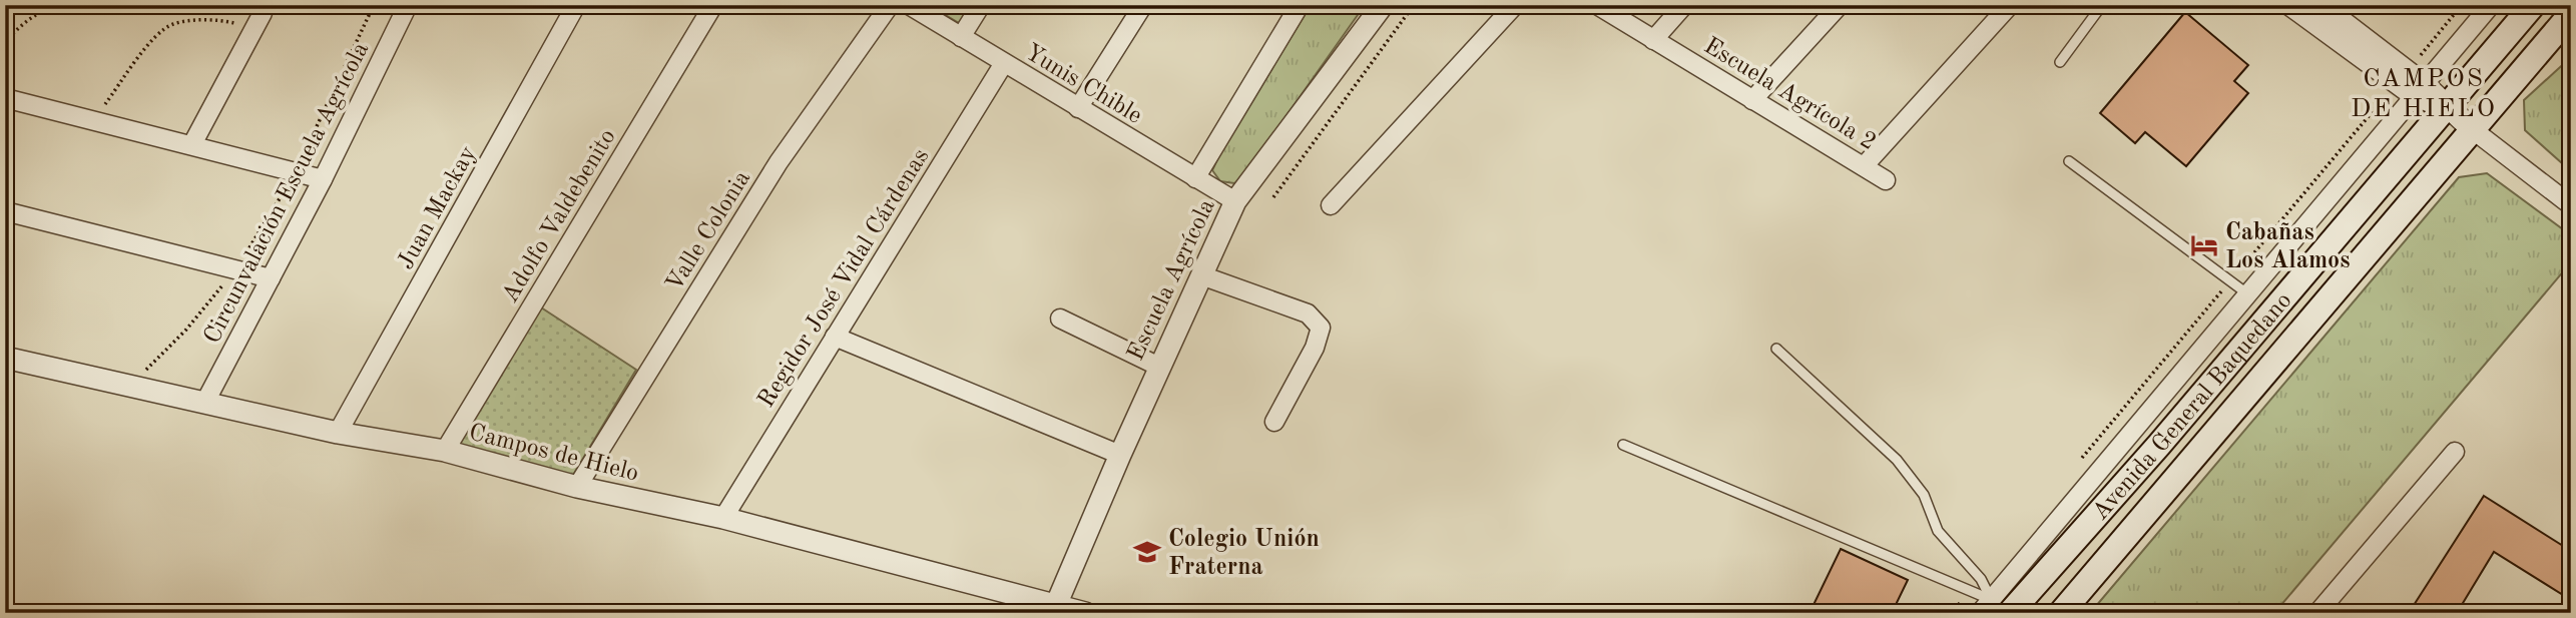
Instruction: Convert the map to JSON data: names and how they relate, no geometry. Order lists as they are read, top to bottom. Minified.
{"streets":{"main road":["Avenida General Baquedano"],"street":["Yunis Chible","Escuela Agrícola 2","Circunvalación Escuela Agrícola","Juan Mackay","Adolfo Valdebenito","Valle Colonia","Regidor José Vidal Cárdenas","Escuela Agrícola","Campos de Hielo"]},"crossings":[["Yunis Chible","Regidor José Vidal Cárdenas"],["Yunis Chible","Escuela Agrícola"],["Circunvalación Escuela Agrícola","Campos de Hielo"],["Juan Mackay","Campos de Hielo"],["Adolfo Valdebenito","Campos de Hielo"],["Valle Colonia","Campos de Hielo"],["Regidor José Vidal Cárdenas","Campos de Hielo"],["Escuela Agrícola","Campos de Hielo"]],"districts":["CAMPOS DE HIELO"],"places":{"hotel":["Cabañas Los Alamos"],"school or university":["Colegio Unión Fraterna"]}}
